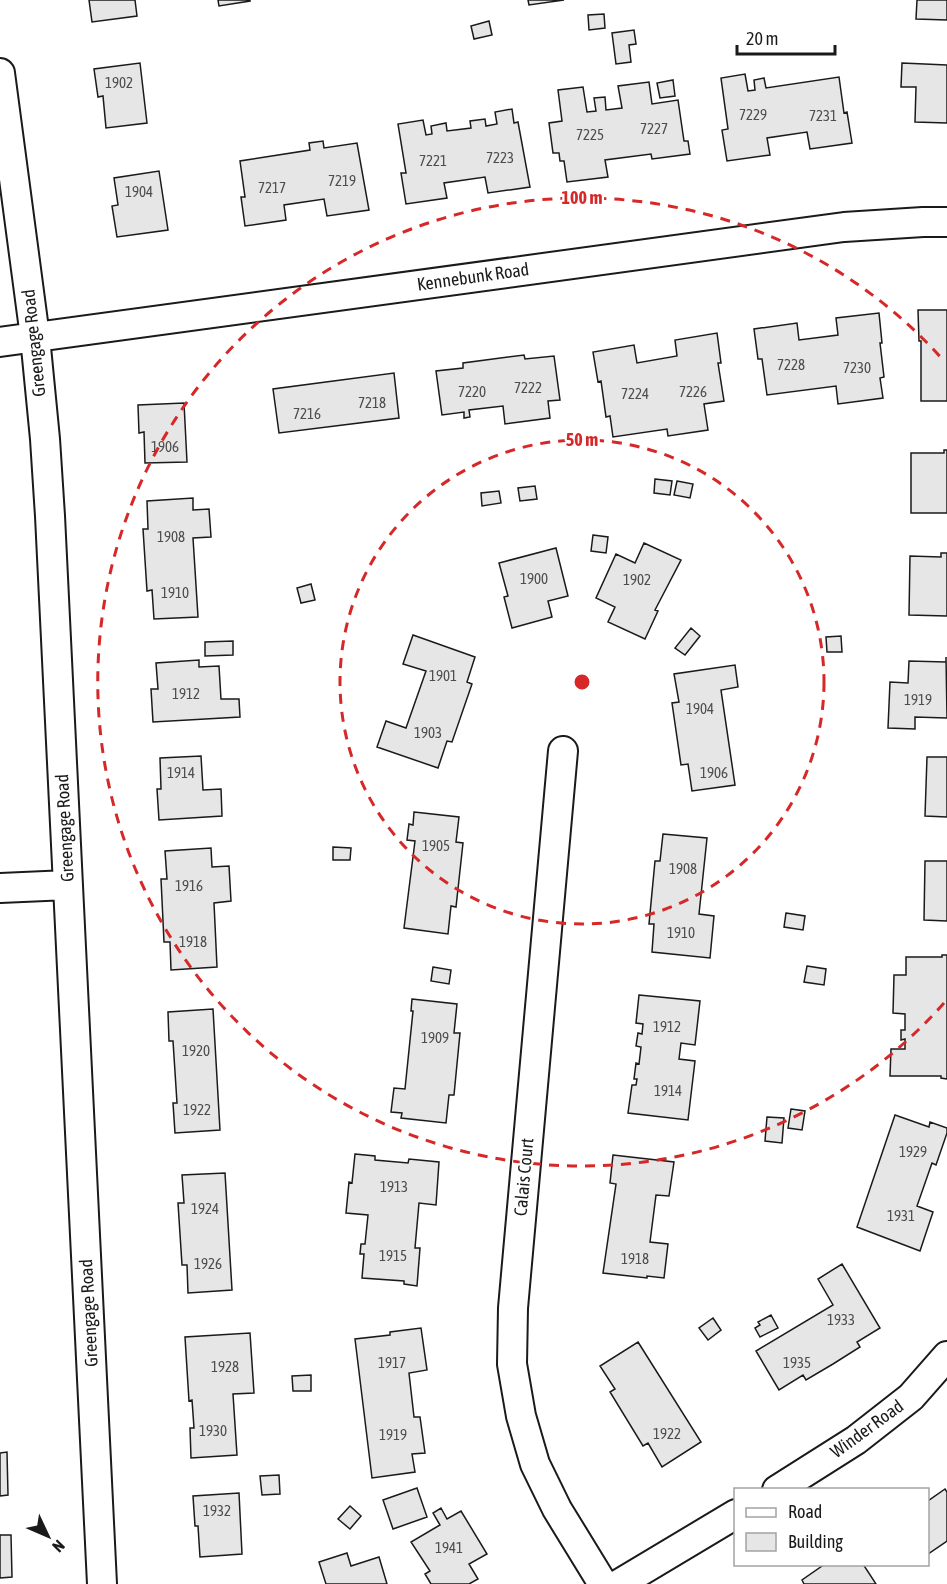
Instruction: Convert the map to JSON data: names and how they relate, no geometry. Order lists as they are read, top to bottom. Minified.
{"streets":{"street":["Kennebunk Road","Greengage Road","Calais Court","Winder Road"]},"crossings":[["Kennebunk Road","Greengage Road"]],"house_numbers":["1902","7229","7231","7227","7225","7223","7221","7219","7217","1904","7228","7230","7222","7220","7226","7224","7218","7216","1906","1908","1900","1902","1910","1901","1912","1919","1904","1903","1914","1906","1905","1908","1916","1910","1918","1912","1909","1920","1914","1922","1929","1913","1924","1931","1915","1918","1926","1933","1917","1935","1928","1930","1922","1919","1932","1941"],"legend":["Road","Building"],"scale_bar":"20 m","north":"bottom right","rings":["100 m","50 m"]}
